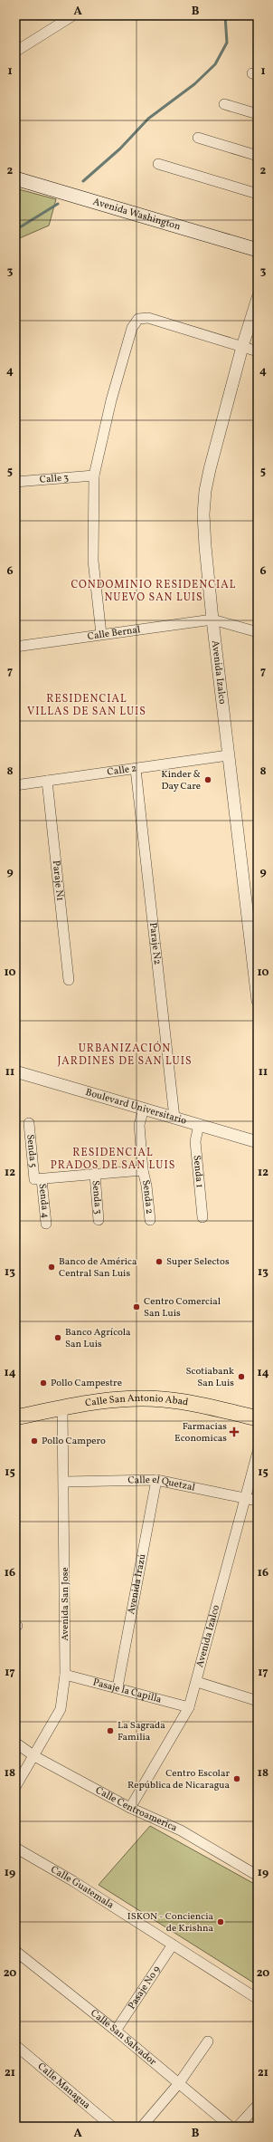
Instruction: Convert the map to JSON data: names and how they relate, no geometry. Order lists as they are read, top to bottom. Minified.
{"streets":{"main road":["Avenida Washington","Calle San Antonio Abad"],"street":["Calle 3","Calle Bernal","Avenida Izalco","Calle 2","Paraje N1","Paraje N2","Boulevard Universitario","Senda 5","Senda 1","Senda 2","Senda 3","Senda 4","Calle el Quetzal","Avenida Irazú","Avenida San Jose","Pasaje la Capilla","Calle Centroamerica","Calle Guatemala","Pasaje No 9","Calle San Salvador","Calle Managua"]},"crossings":[["Calle Bernal","Avenida Izalco"],["Avenida Izalco","Calle 2"],["Avenida Izalco","Calle el Quetzal"],["Avenida Izalco","Pasaje la Capilla"],["Avenida Izalco","Calle Centroamerica"],["Calle 2","Paraje N1"],["Calle 2","Paraje N2"],["Paraje N2","Boulevard Universitario"],["Boulevard Universitario","Senda 1"],["Boulevard Universitario","Senda 2"],["Senda 5","Senda 4"],["Calle San Antonio Abad","Avenida San Jose"],["Calle el Quetzal","Avenida Irazú"],["Calle el Quetzal","Avenida San Jose"],["Avenida Irazú","Pasaje la Capilla"],["Avenida San Jose","Pasaje la Capilla"],["Avenida San Jose","Calle Centroamerica"],["Calle Guatemala","Pasaje No 9"],["Pasaje No 9","Calle San Salvador"]],"districts":["CONDOMINIO RESIDENCIAL NUEVO SAN LUIS","RESIDENCIAL VILLAS DE SAN LUIS","URBANIZACIÓN JARDINES DE SAN LUIS","RESIDENCIAL PRADOS DE SAN LUIS"],"places":{"other":["Kinder & Day Care","Super Selectos","Banco de América Central San Luis","Centro Comercial San Luis","Banco Agrícola San Luis","Scotiabank San Luis","Pollo Campestre","Pollo Campero","La Sagrada Familia","Centro Escolar República de Nicaragua","ISKON - Conciencia de Krishna"],"health":["Farmacias Economicas"]},"grid":{"columns":["A","B"],"rows":["1","2","3","4","5","6","7","8","9","10","11","12","13","14","15","16","17","18","19","20","21"]}}
